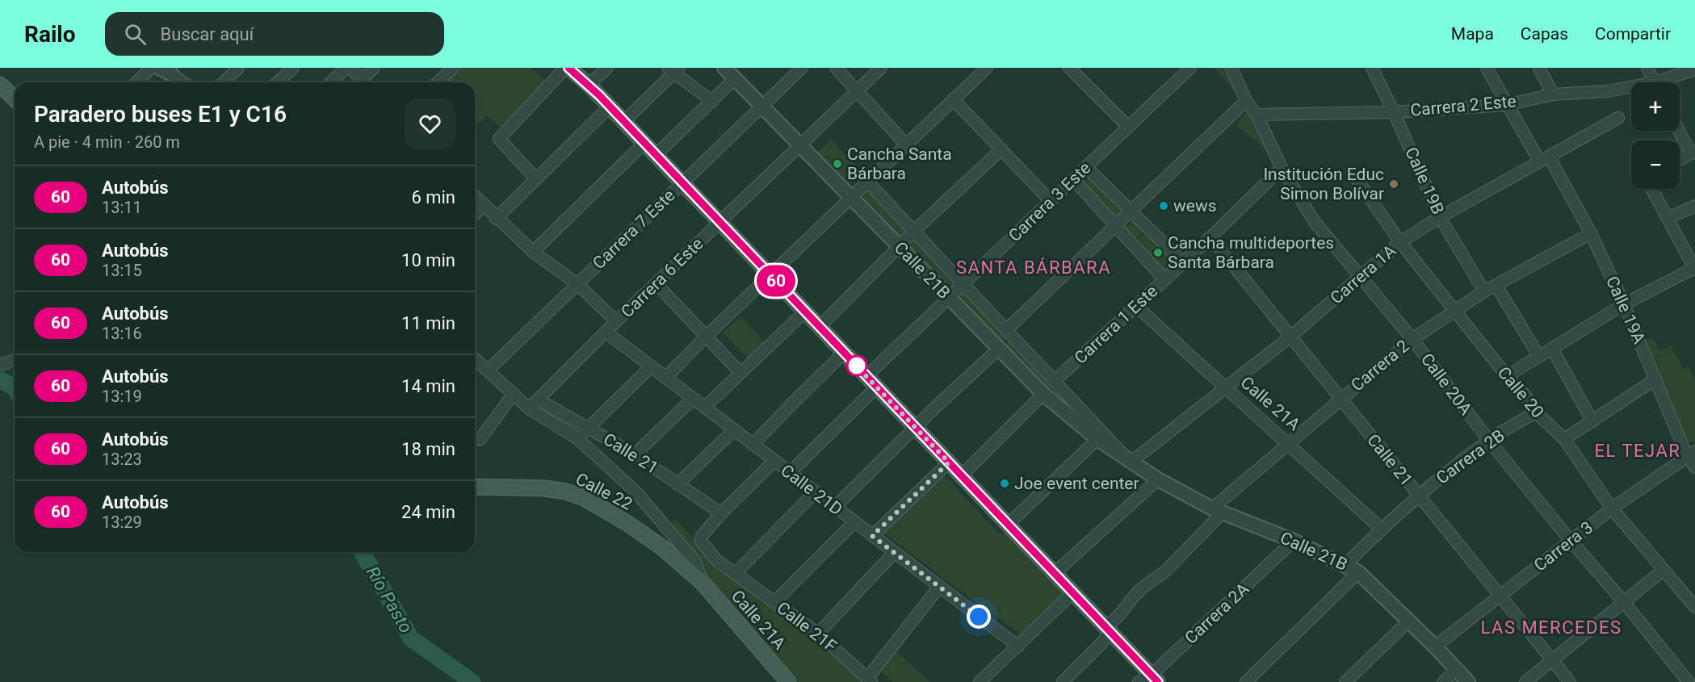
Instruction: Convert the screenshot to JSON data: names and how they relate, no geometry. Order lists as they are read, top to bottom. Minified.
{"streets":{"main road":["Calle 21A","Calle 22"],"street":["Carrera 2 Este","Calle 19B","Carrera 3 Este","Carrera 7 Este","Calle 21B","Carrera 1A","Carrera 6 Este","Calle 19A","Carrera 1 Este","Carrera 2","Calle 20A","Calle 20","Calle 21","Carrera 2B","Calle 21D","Carrera 3","Carrera 2A","Calle 21F"]},"crossings":[["Carrera 2 Este","Calle 19B"],["Carrera 2 Este","Calle 19A"],["Carrera 2 Este","Calle 20A"],["Calle 19B","Carrera 1A"],["Calle 19B","Carrera 2"],["Carrera 3 Este","Calle 21B"],["Carrera 7 Este","Calle 21B"],["Calle 21B","Carrera 1A"],["Calle 21B","Carrera 6 Este"],["Calle 21B","Carrera 1 Este"],["Calle 21B","Carrera 2"],["Calle 21B","Carrera 2B"],["Calle 21B","Carrera 3"],["Calle 21B","Carrera 2A"],["Carrera 1A","Calle 19A"],["Carrera 1A","Calle 20A"],["Carrera 1A","Calle 20"],["Carrera 1A","Calle 21A"],["Carrera 1A","Calle 21"],["Carrera 6 Este","Calle 21"],["Carrera 6 Este","Calle 21D"],["Calle 19A","Carrera 2"],["Calle 19A","Carrera 3"],["Carrera 1 Este","Calle 20A"],["Carrera 1 Este","Calle 21A"],["Carrera 1 Este","Calle 21"],["Carrera 2","Calle 20A"],["Carrera 2","Calle 20"],["Carrera 2","Calle 21A"],["Carrera 2","Calle 21"],["Calle 20A","Carrera 2B"],["Calle 20A","Carrera 3"],["Calle 20","Carrera 2B"],["Calle 20","Carrera 3"],["Calle 21A","Carrera 2B"],["Calle 21A","Calle 22"],["Calle 21","Carrera 2B"],["Calle 21","Carrera 3"],["Calle 21","Calle 21F"]],"districts":["SANTA BÁRBARA","EL TEJAR","LAS MERCEDES"],"water":["Río Pasto"],"places":["Cancha Santa Bárbara","Institución Educ Simon Bolívar","wews","Cancha multideportes Santa Bárbara","Joe event center"],"lines":["bus line 60"],"page":{"header":"Railo","search":"Buscar aquí","nav":["Mapa","Capas","Compartir"],"on_map":"60","map_buttons":["+","−"],"heading":["Paradero buses E1 y C16","A pie · 4 min · 260 m"],"list":[{"mark":"60","name":"Autobús","note":"13:11","value":"6 min"},{"mark":"60","name":"Autobús","note":"13:15","value":"10 min"},{"mark":"60","name":"Autobús","note":"13:16","value":"11 min"},{"mark":"60","name":"Autobús","note":"13:19","value":"14 min"},{"mark":"60","name":"Autobús","note":"13:23","value":"18 min"},{"mark":"60","name":"Autobús","note":"13:29","value":"24 min"}]}}
